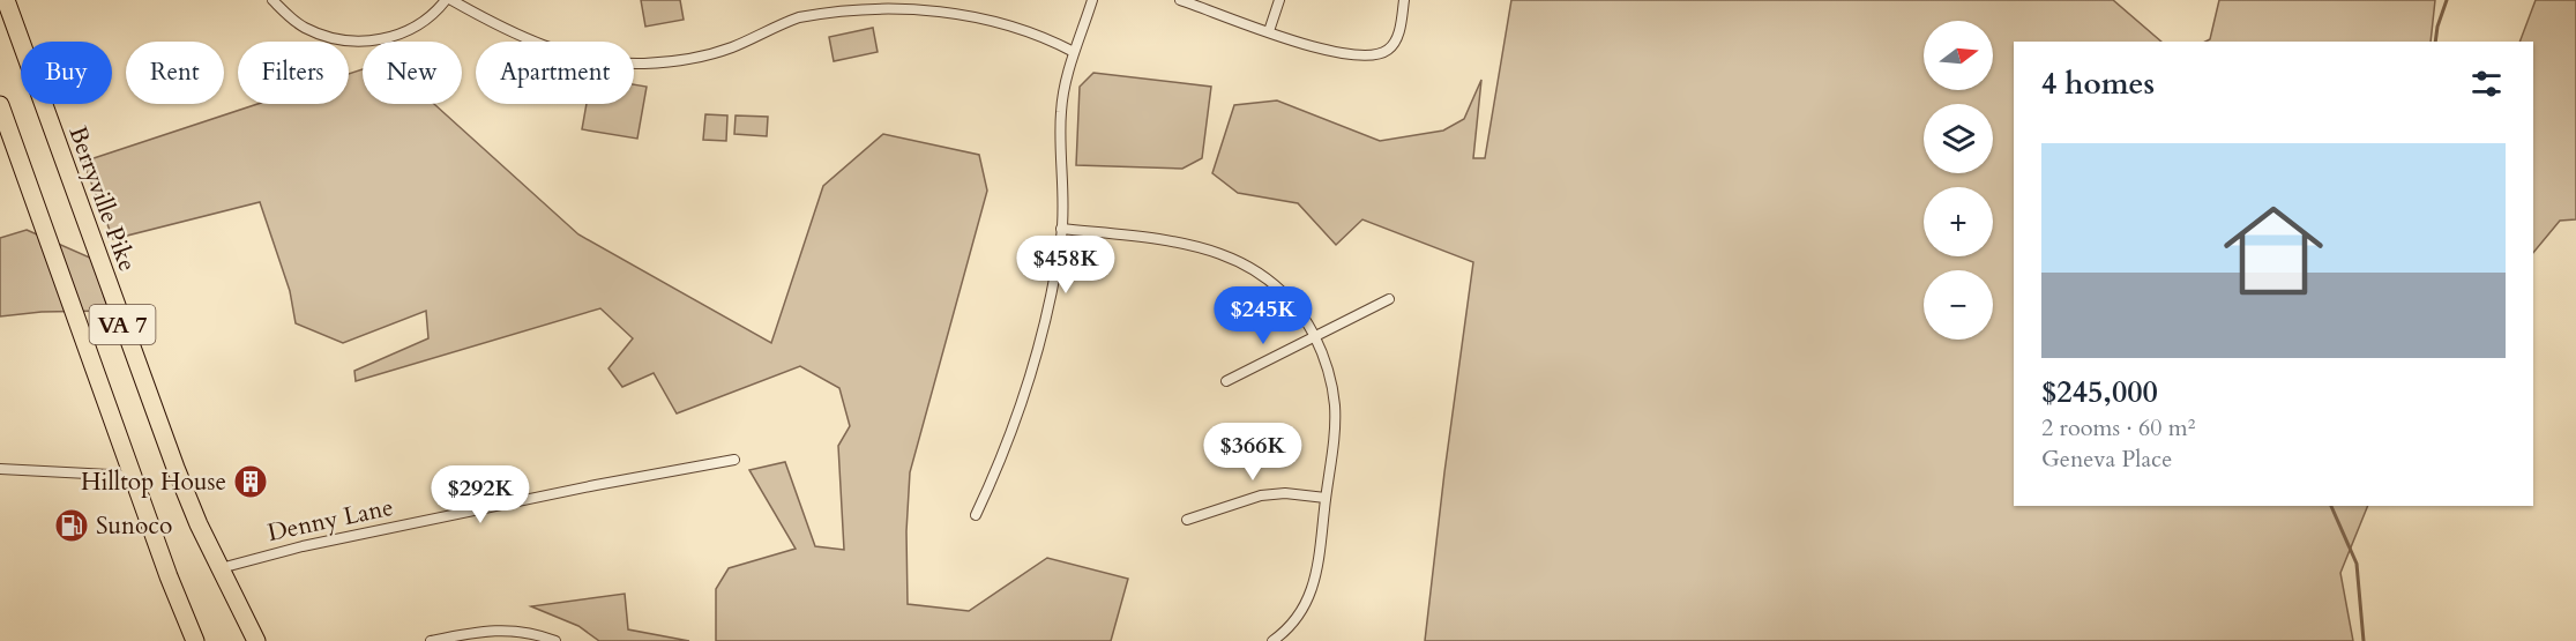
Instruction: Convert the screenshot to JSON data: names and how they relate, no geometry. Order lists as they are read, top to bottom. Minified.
{"streets":{"highway":["Berryville Pike","VA 7"],"street":["Denny Lane"]},"crossings":[["Berryville Pike","Denny Lane"]],"places":{"building":["Hilltop House"],"fuel station":["Sunoco"]},"north":"right","page":{"map_buttons":["+","−"],"chip":["Buy","Rent","Filters","New","Apartment"],"heading":"4 homes","list":[{"name":"$245,000","note":"2 rooms · 60 m² · Geneva Place"}],"price":["$458K","$245K","$366K","$292K"]}}
